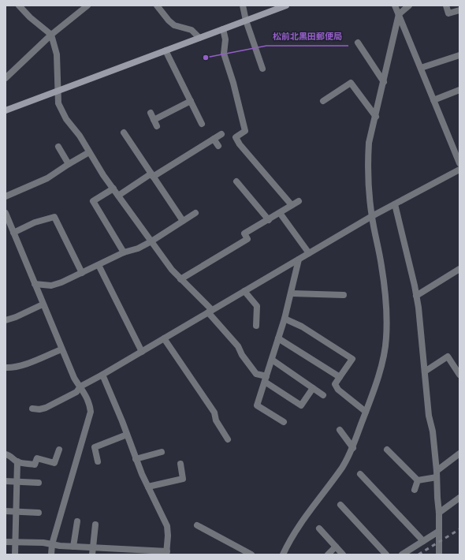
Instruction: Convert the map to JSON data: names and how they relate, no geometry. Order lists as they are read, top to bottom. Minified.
{"places":["松前北黒田郵便局"]}
